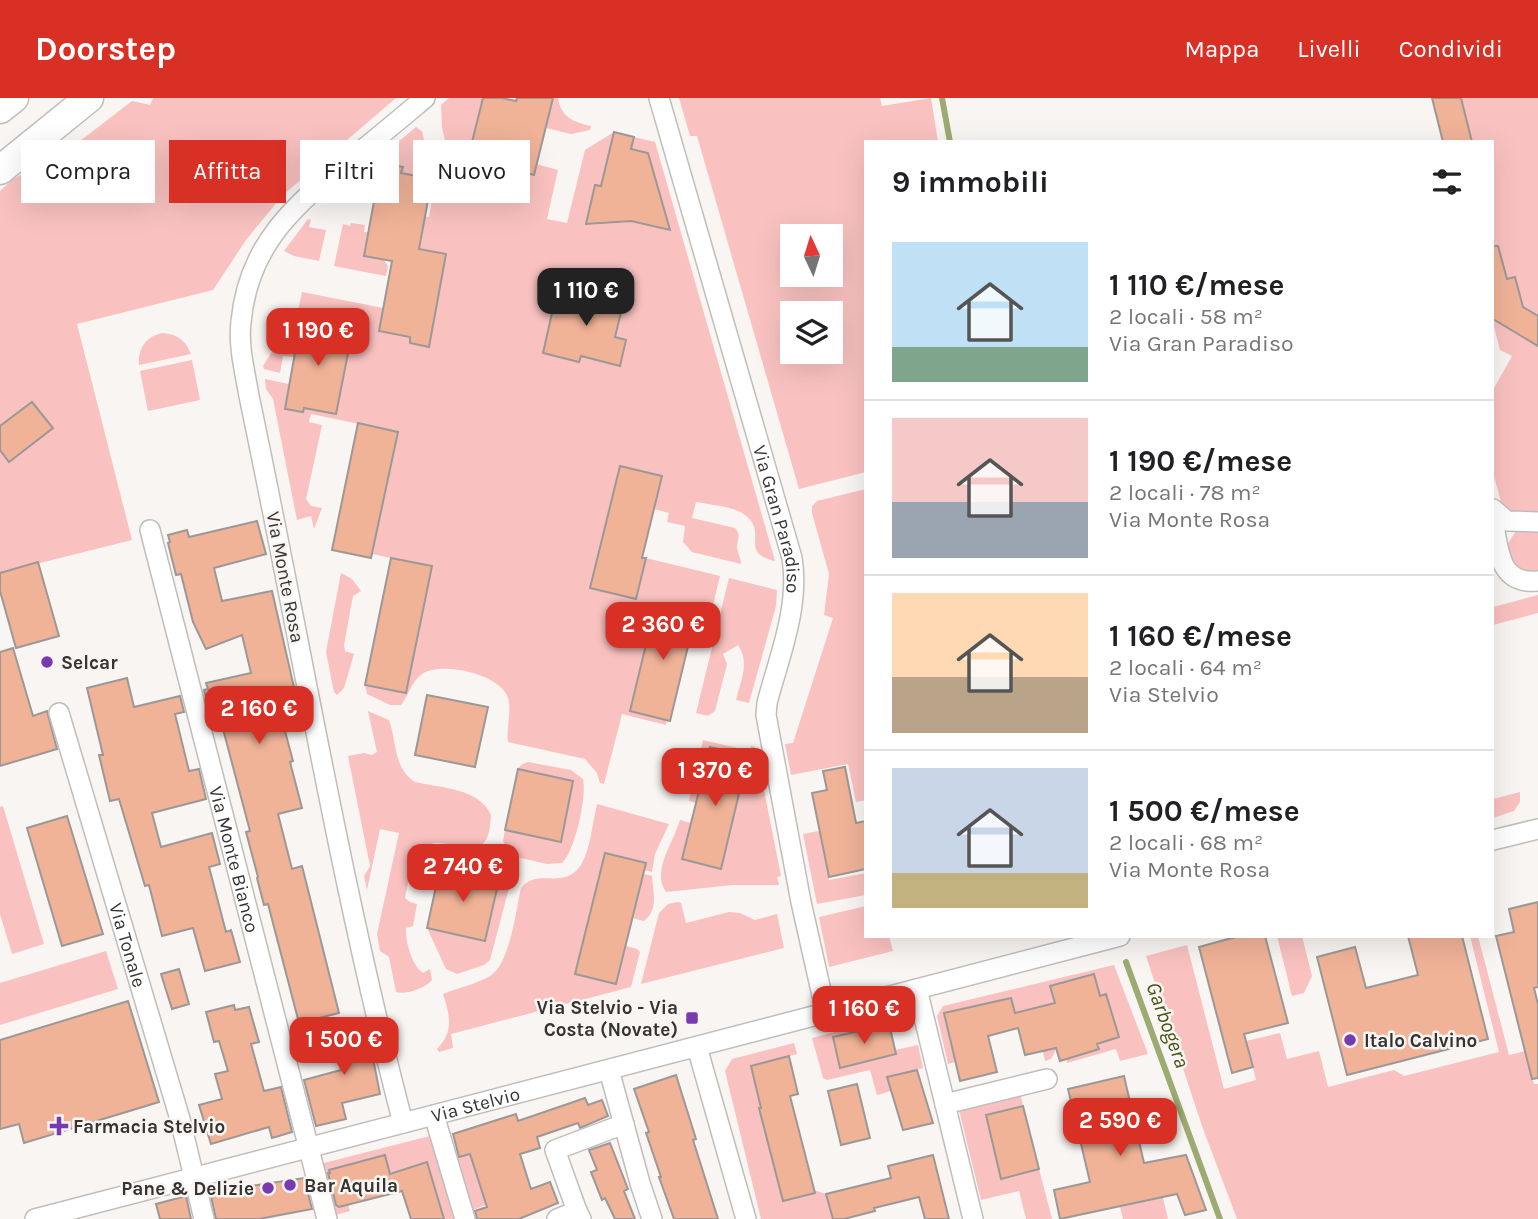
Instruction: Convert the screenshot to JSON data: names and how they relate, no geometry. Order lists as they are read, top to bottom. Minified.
{"streets":{"street":["Via Gran Paradiso","Via Monte Rosa","Via Monte Bianco","Via Tonale","Via Stelvio"]},"crossings":[["Via Gran Paradiso","Via Stelvio"],["Via Monte Rosa","Via Stelvio"],["Via Monte Bianco","Via Stelvio"],["Via Tonale","Via Stelvio"]],"water":["Garbogera"],"places":{"other":["Selcar","Italo Calvino","Bar Aquila","Pane & Delizie"],"transit":["Via Stelvio - Via Costa (Novate)"],"health":["Farmacia Stelvio"]},"north":"top","page":{"header":"Doorstep","nav":["Mappa","Livelli","Condividi"],"chip":["Compra","Affitta","Filtri","Nuovo"],"heading":"9 immobili","list":[{"name":"1 110 €/mese","note":"2 locali · 58 m² · Via Gran Paradiso"},{"name":"1 190 €/mese","note":"2 locali · 78 m² · Via Monte Rosa"},{"name":"1 160 €/mese","note":"2 locali · 64 m² · Via Stelvio"},{"name":"1 500 €/mese","note":"2 locali · 68 m² · Via Monte Rosa"}],"price":["1 110 €","1 190 €","2 360 €","2 160 €","1 370 €","2 740 €","1 160 €","1 500 €","2 590 €"]}}
